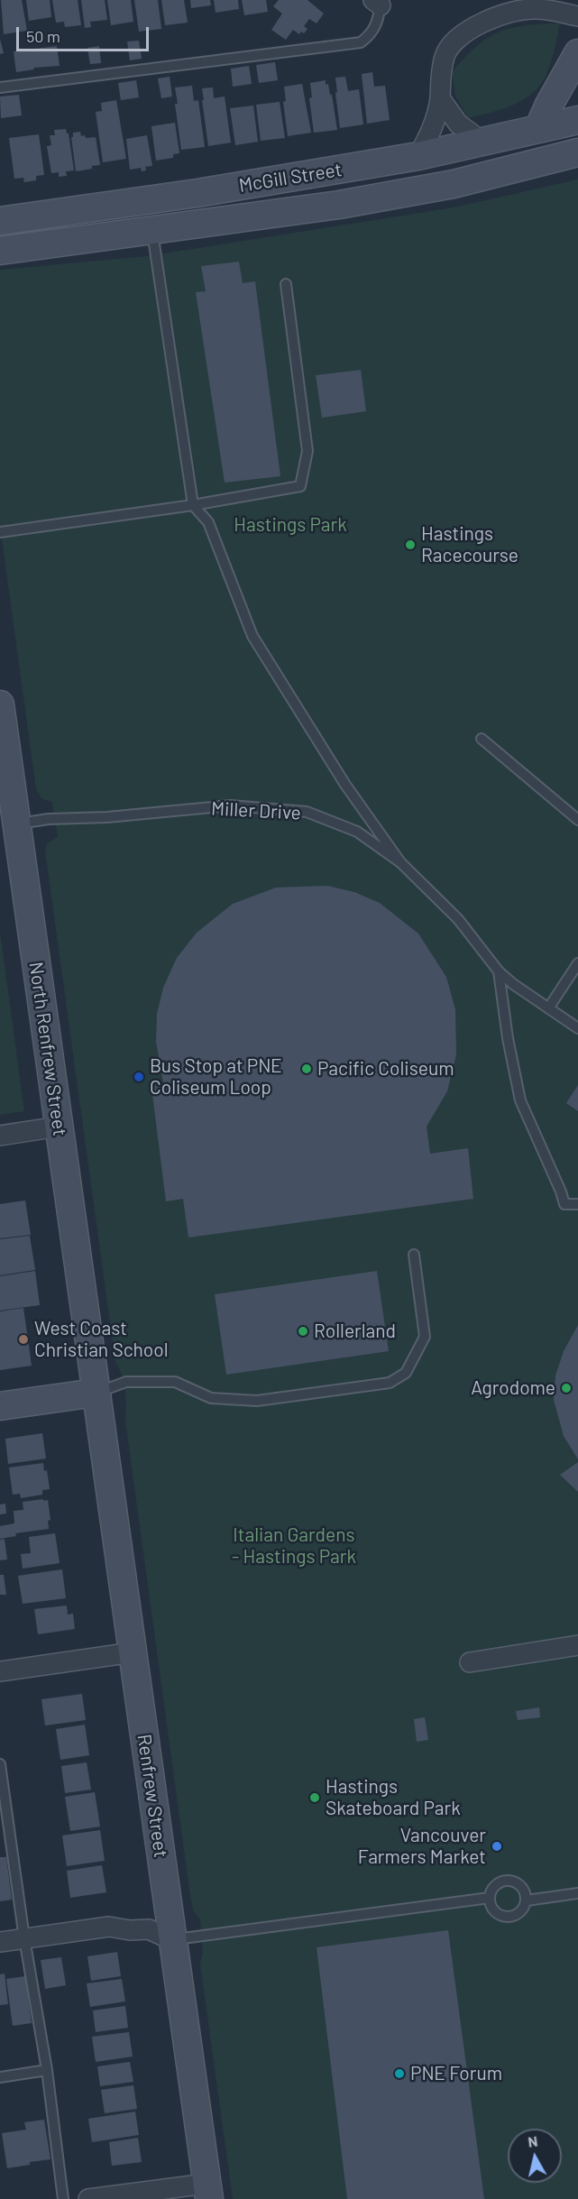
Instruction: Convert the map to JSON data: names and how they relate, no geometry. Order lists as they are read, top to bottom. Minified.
{"streets":{"street":["McGill Street","North Renfrew Street","Renfrew Street"],"lane":["Miller Drive"]},"crossings":[["Miller Drive","North Renfrew Street"],["North Renfrew Street","Renfrew Street"]],"parks":["Hastings Park","Italian Gardens - Hastings Park"],"places":["Hastings Racecourse","Pacific Coliseum","Bus Stop at PNE Coliseum Loop","Rollerland","West Coast Christian School","Agrodome","Hastings Skateboard Park","Vancouver Farmers Market","PNE Forum"],"scale_bar":"50 m","north":"top"}
